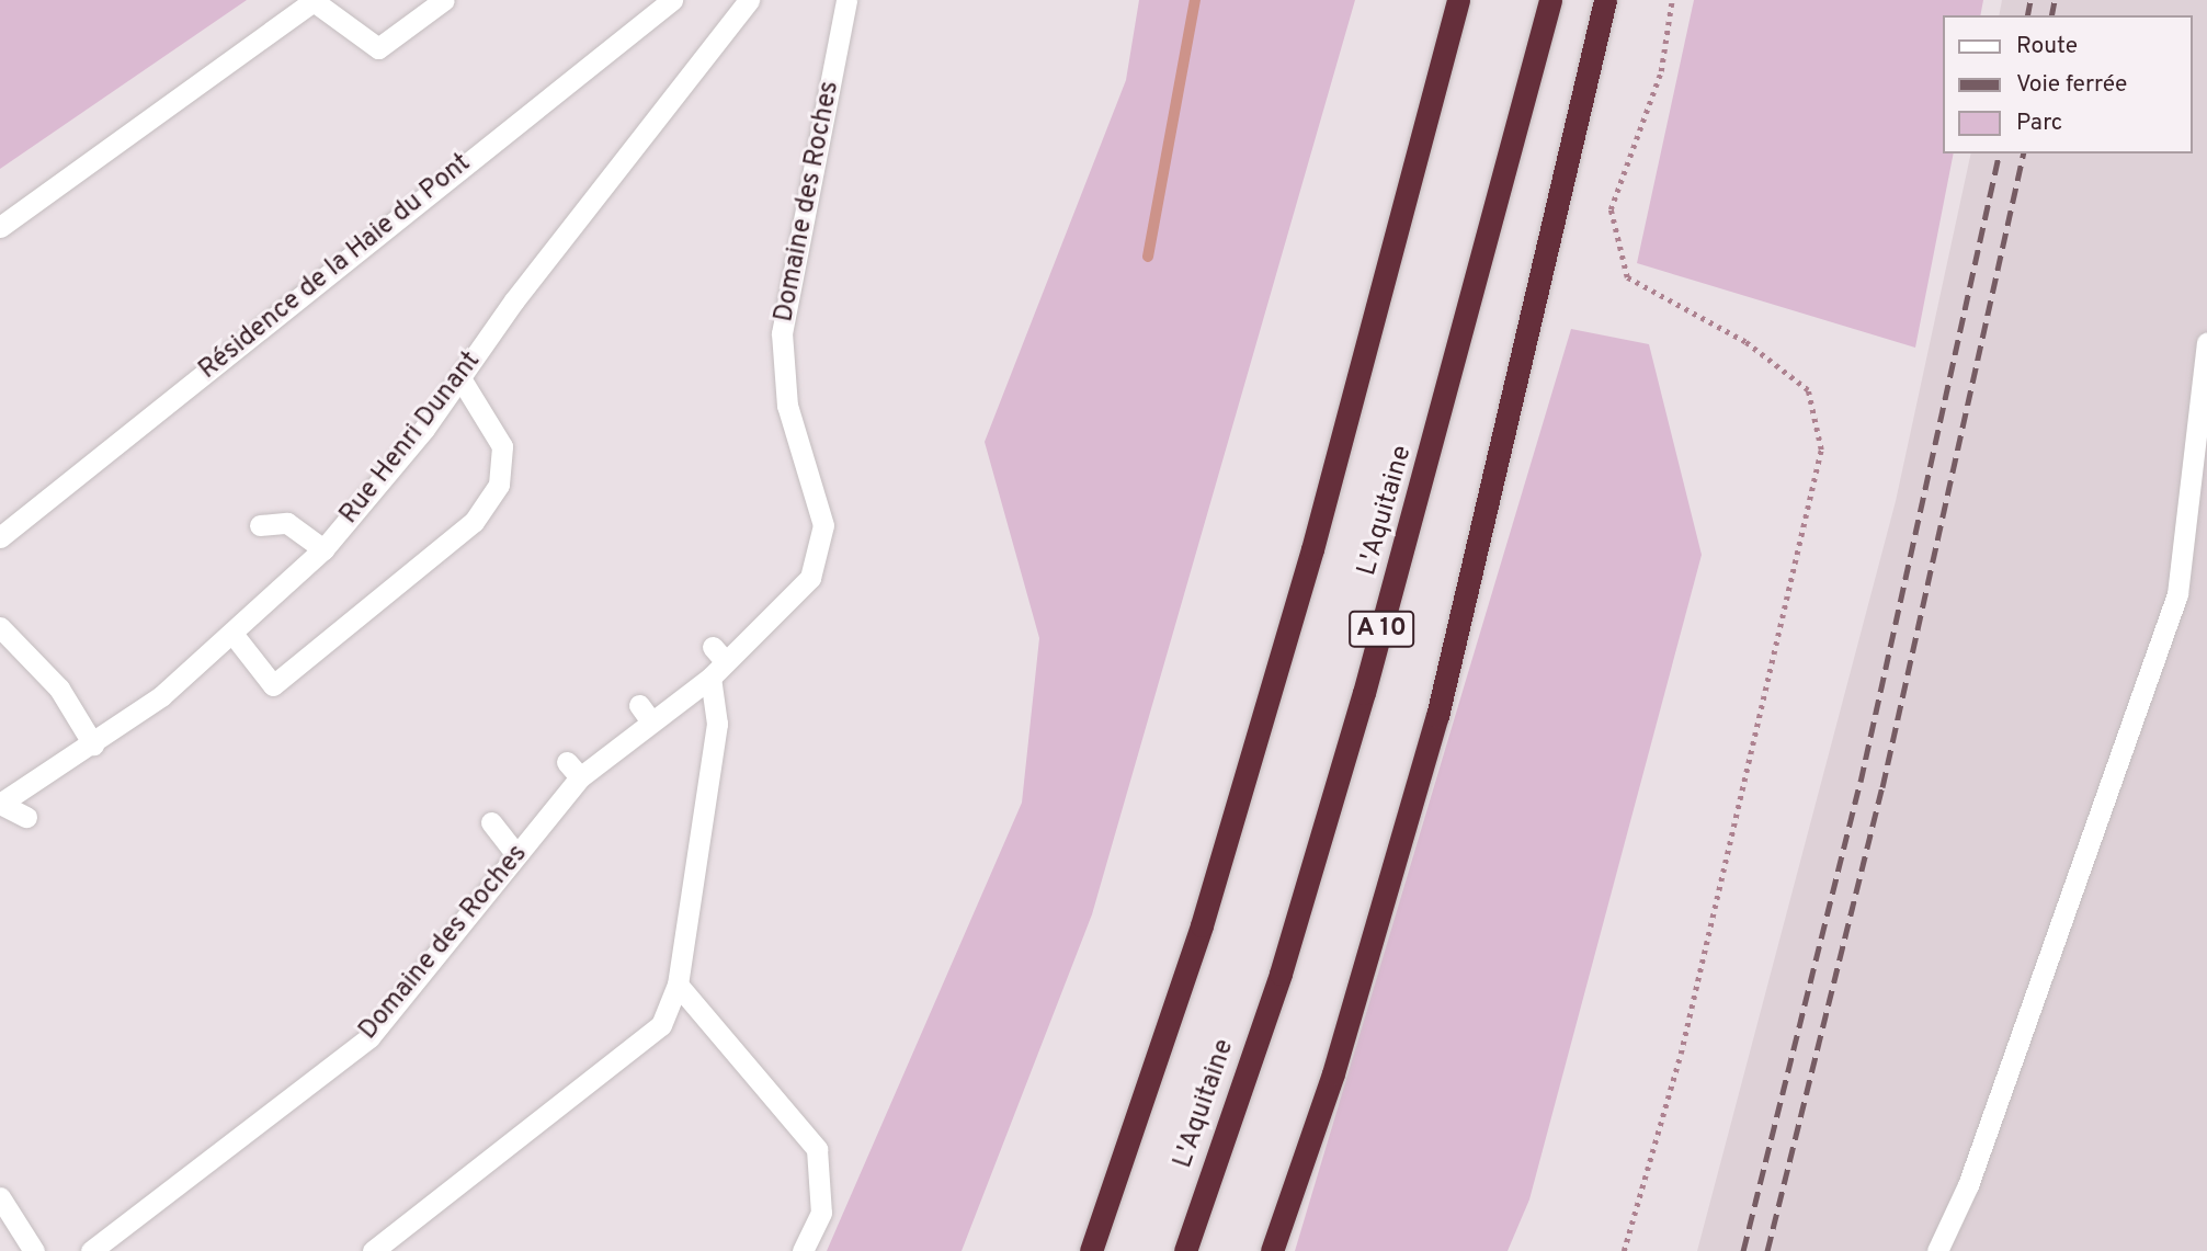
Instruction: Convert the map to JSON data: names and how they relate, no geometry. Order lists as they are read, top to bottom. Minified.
{"streets":{"highway":["L'Aquitaine","A 10"],"street":["Domaine des Roches","Résidence de la Haie du Pont","Rue Henri Dunant"]},"legend":["Route","Voie ferrée","Parc"]}
